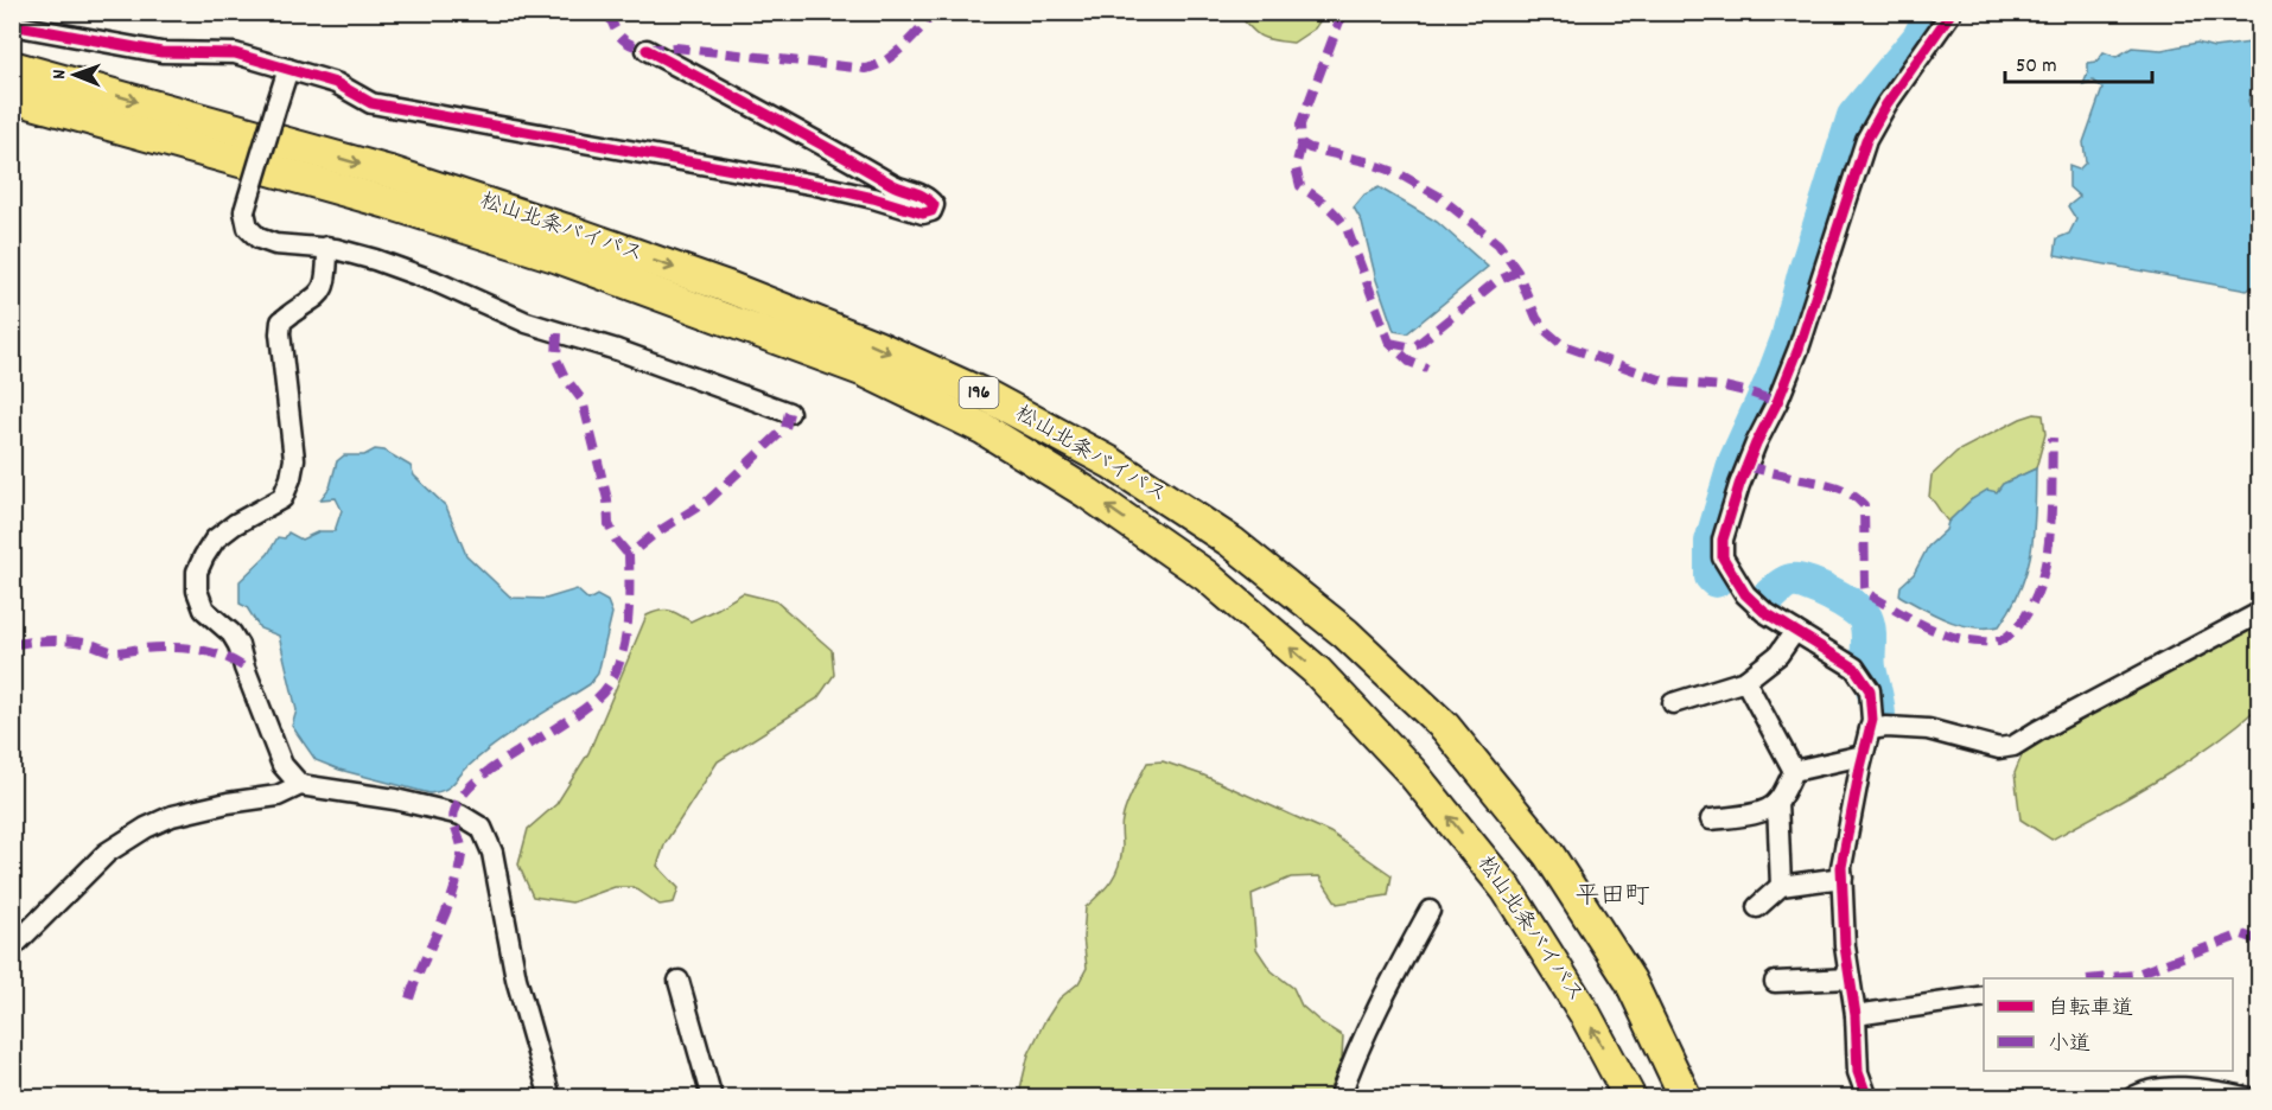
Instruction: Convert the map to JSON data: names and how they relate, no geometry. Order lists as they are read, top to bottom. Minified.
{"streets":{"highway":["松山北条バイパス","196"]},"districts":["平田町"],"legend":["自転車道","小道"],"scale_bar":"50 m","north":"left"}
